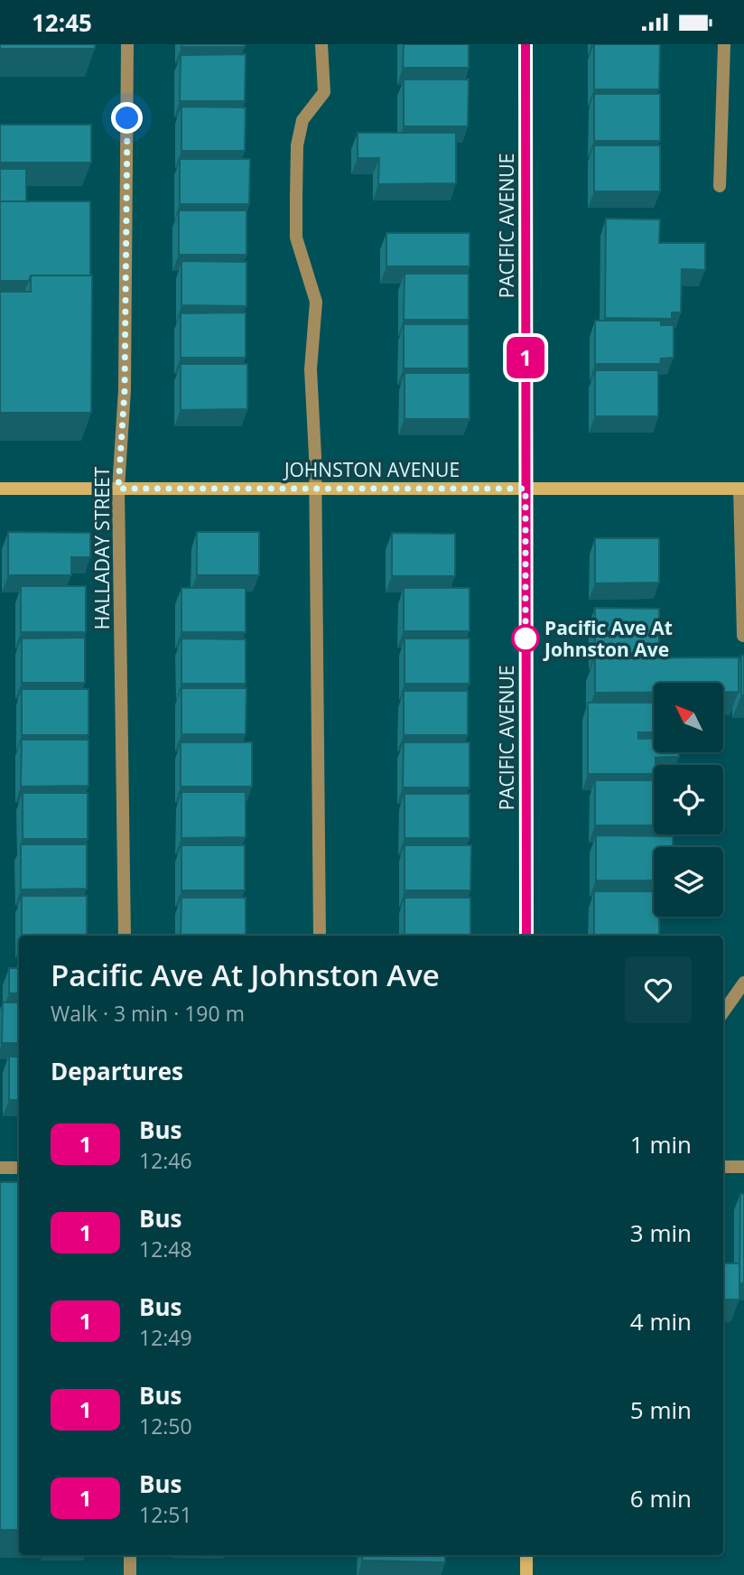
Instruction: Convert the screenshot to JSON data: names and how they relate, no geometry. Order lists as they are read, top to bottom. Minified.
{"streets":{"street":["PACIFIC AVENUE","JOHNSTON AVENUE","HALLADAY STREET"]},"crossings":[["PACIFIC AVENUE","JOHNSTON AVENUE"],["JOHNSTON AVENUE","HALLADAY STREET"]],"places":["Pacific Ave At Johnston Ave"],"lines":["bus line 1"],"north":"top left","page":{"status":"12:45","on_map":"1","heading":[["Pacific Ave At Johnston Ave","Walk · 3 min · 190 m"],"Departures"],"list":[{"mark":"1","name":"Bus","note":"12:46","value":"1 min"},{"mark":"1","name":"Bus","note":"12:48","value":"3 min"},{"mark":"1","name":"Bus","note":"12:49","value":"4 min"},{"mark":"1","name":"Bus","note":"12:50","value":"5 min"},{"mark":"1","name":"Bus","note":"12:51","value":"6 min"}]}}
